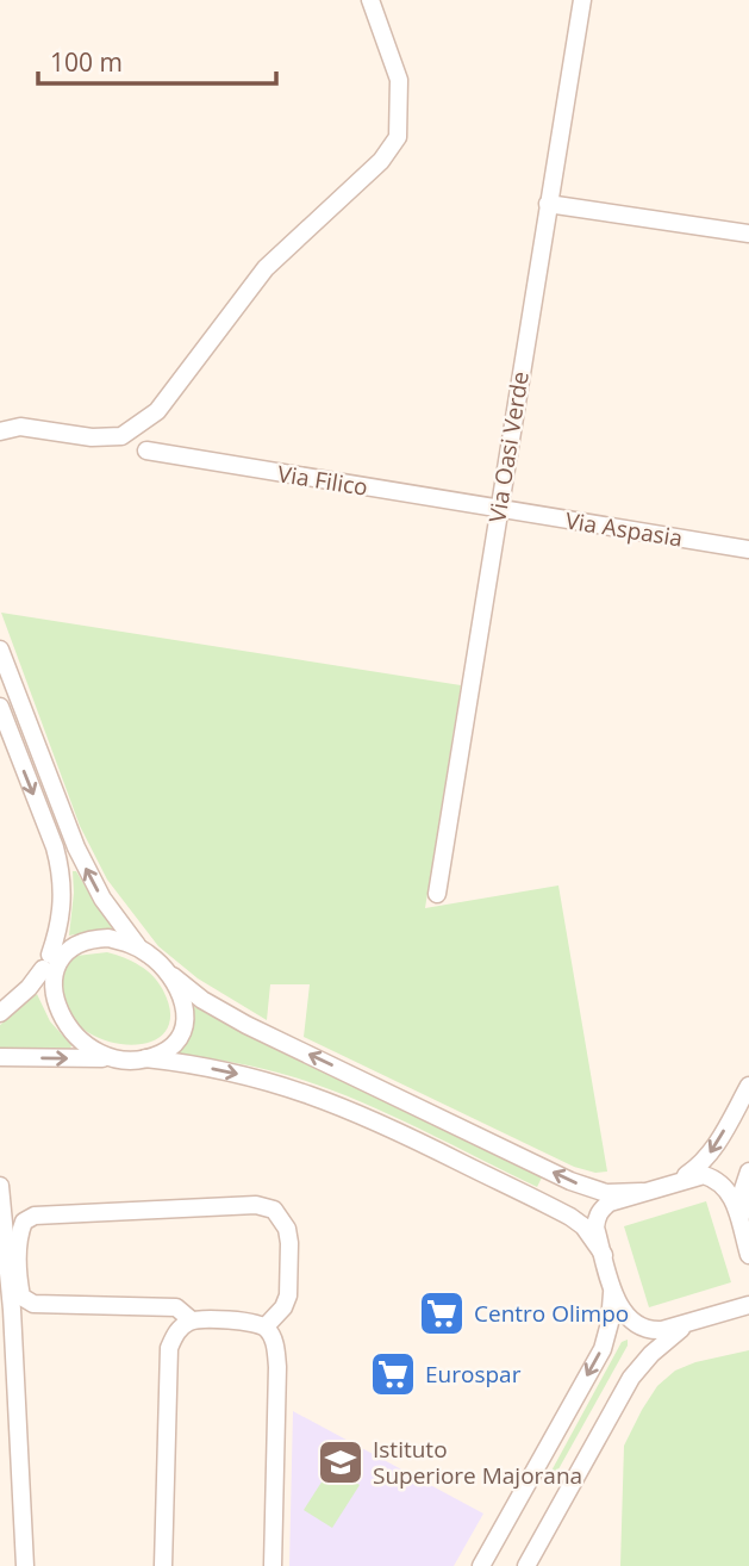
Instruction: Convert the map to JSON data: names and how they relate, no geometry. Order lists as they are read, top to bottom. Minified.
{"streets":{"street":["Via Oasi Verde","Via Filico","Via Aspasia"]},"crossings":[["Via Oasi Verde","Via Filico"],["Via Oasi Verde","Via Aspasia"],["Via Filico","Via Aspasia"]],"places":{"supermarket":["Centro Olimpo","Eurospar"],"school or university":["Istituto Superiore Majorana"]},"scale_bar":"100 m"}
